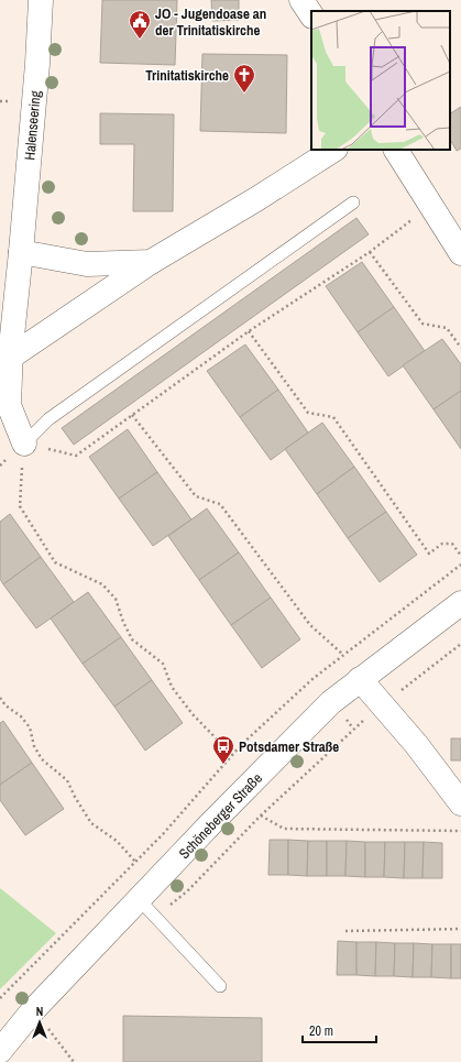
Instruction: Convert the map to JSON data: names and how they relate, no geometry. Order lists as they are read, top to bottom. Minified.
{"streets":{"street":["Halenseering","Schöneberger Straße"]},"places":{"public building":["JO - Jugendoase an der Trinitatiskirche"],"church":["Trinitatiskirche"],"bus stop":["Potsdamer Straße"]},"scale_bar":"20 m","north":"top"}
